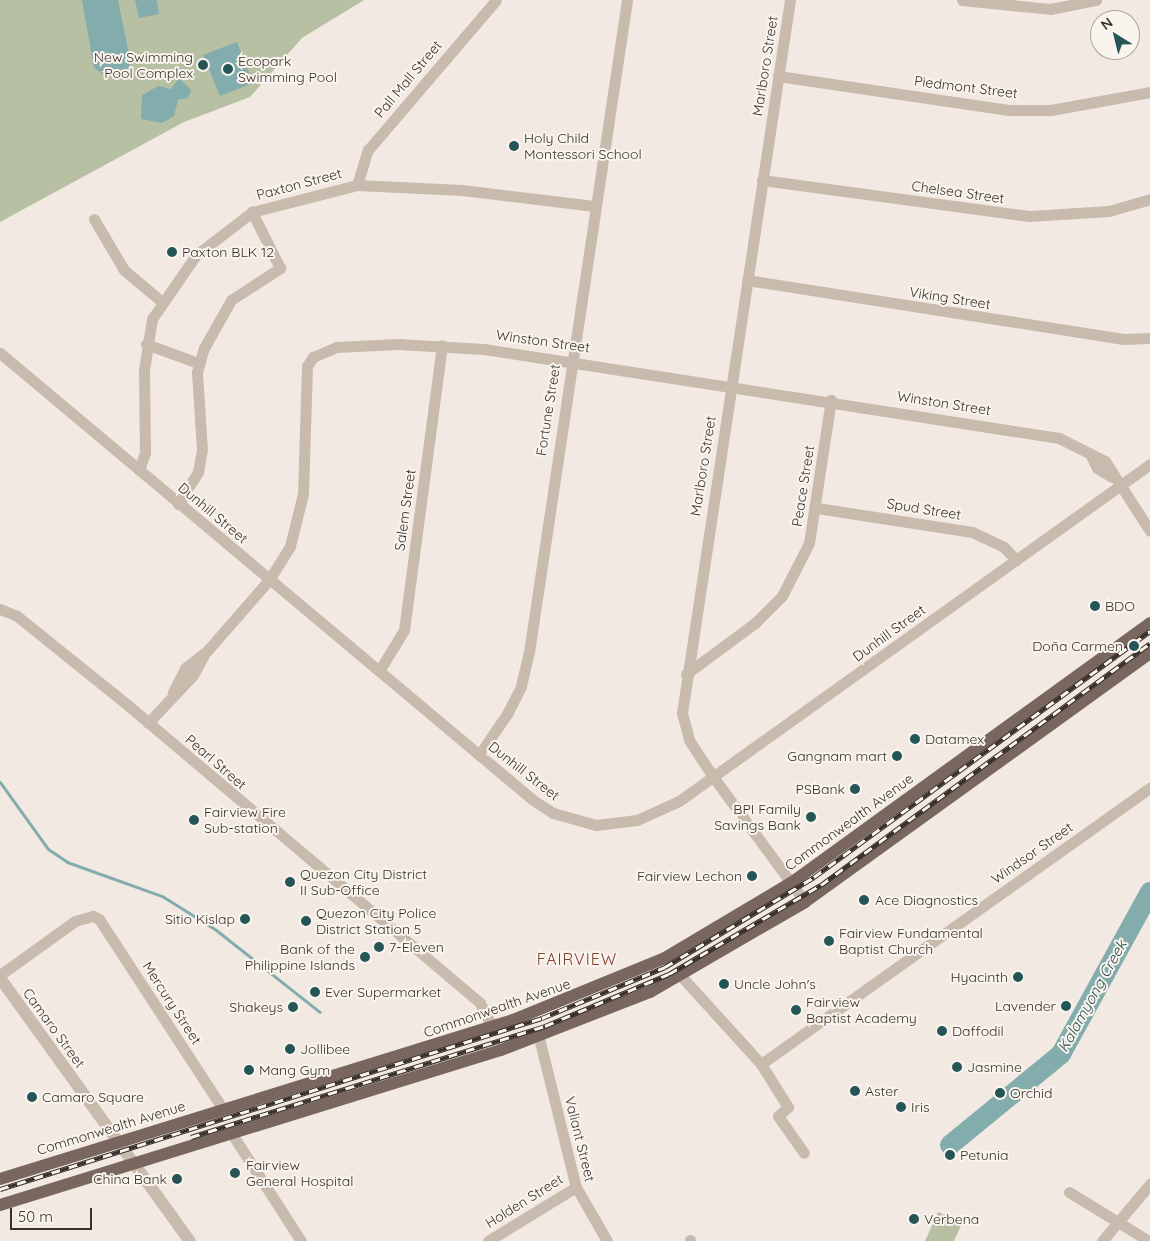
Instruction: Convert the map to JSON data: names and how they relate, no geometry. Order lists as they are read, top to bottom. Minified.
{"streets":{"main road":["Commonwealth Avenue"],"street":["Marlboro Street","Pall Mall Street","Piedmont Street","Paxton Street","Chelsea Street","Viking Street","Winston Street","Fortune Street","Peace Street","Spud Street","Salem Street","Dunhill Street","Pearl Street","Windsor Street","Mercury Street","Camaro Street","Valiant Street","Holden Street"]},"crossings":[["Marlboro Street","Piedmont Street"],["Marlboro Street","Chelsea Street"],["Marlboro Street","Viking Street"],["Marlboro Street","Winston Street"],["Marlboro Street","Peace Street"],["Marlboro Street","Dunhill Street"],["Marlboro Street","Commonwealth Avenue"],["Pall Mall Street","Paxton Street"],["Paxton Street","Fortune Street"],["Paxton Street","Dunhill Street"],["Winston Street","Fortune Street"],["Winston Street","Peace Street"],["Winston Street","Salem Street"],["Winston Street","Dunhill Street"],["Winston Street","Pearl Street"],["Fortune Street","Dunhill Street"],["Peace Street","Spud Street"],["Spud Street","Dunhill Street"],["Salem Street","Dunhill Street"],["Pearl Street","Commonwealth Avenue"],["Commonwealth Avenue","Mercury Street"],["Commonwealth Avenue","Camaro Street"],["Mercury Street","Camaro Street"],["Valiant Street","Holden Street"]],"districts":["FAIRVIEW"],"water":["Kalamyong Creek"],"places":["New Swimming Pool Complex","Ecopark Swimming Pool","Holy Child Montessori School","Paxton BLK 12","BDO","Doña Carmen","Datamex","Gangnam mart","PSBank","BPI Family Savings Bank","Fairview Fire Sub-station","Fairview Lechon","Quezon City District II Sub-Office","Ace Diagnostics","Sitio Kislap","Quezon City Police District Station 5","Fairview Fundamental Baptist Church","7-Eleven","Bank of the Philippine Islands","Hyacinth","Uncle John's","Ever Supermarket","Lavender","Shakeys","Fairview Baptist Academy","Daffodil","Jollibee","Jasmine","Mang Gym","Aster","Orchid","Camaro Square","Iris","Petunia","Fairview General Hospital","China Bank","Verbena"],"scale_bar":"50 m","north":"top left"}
